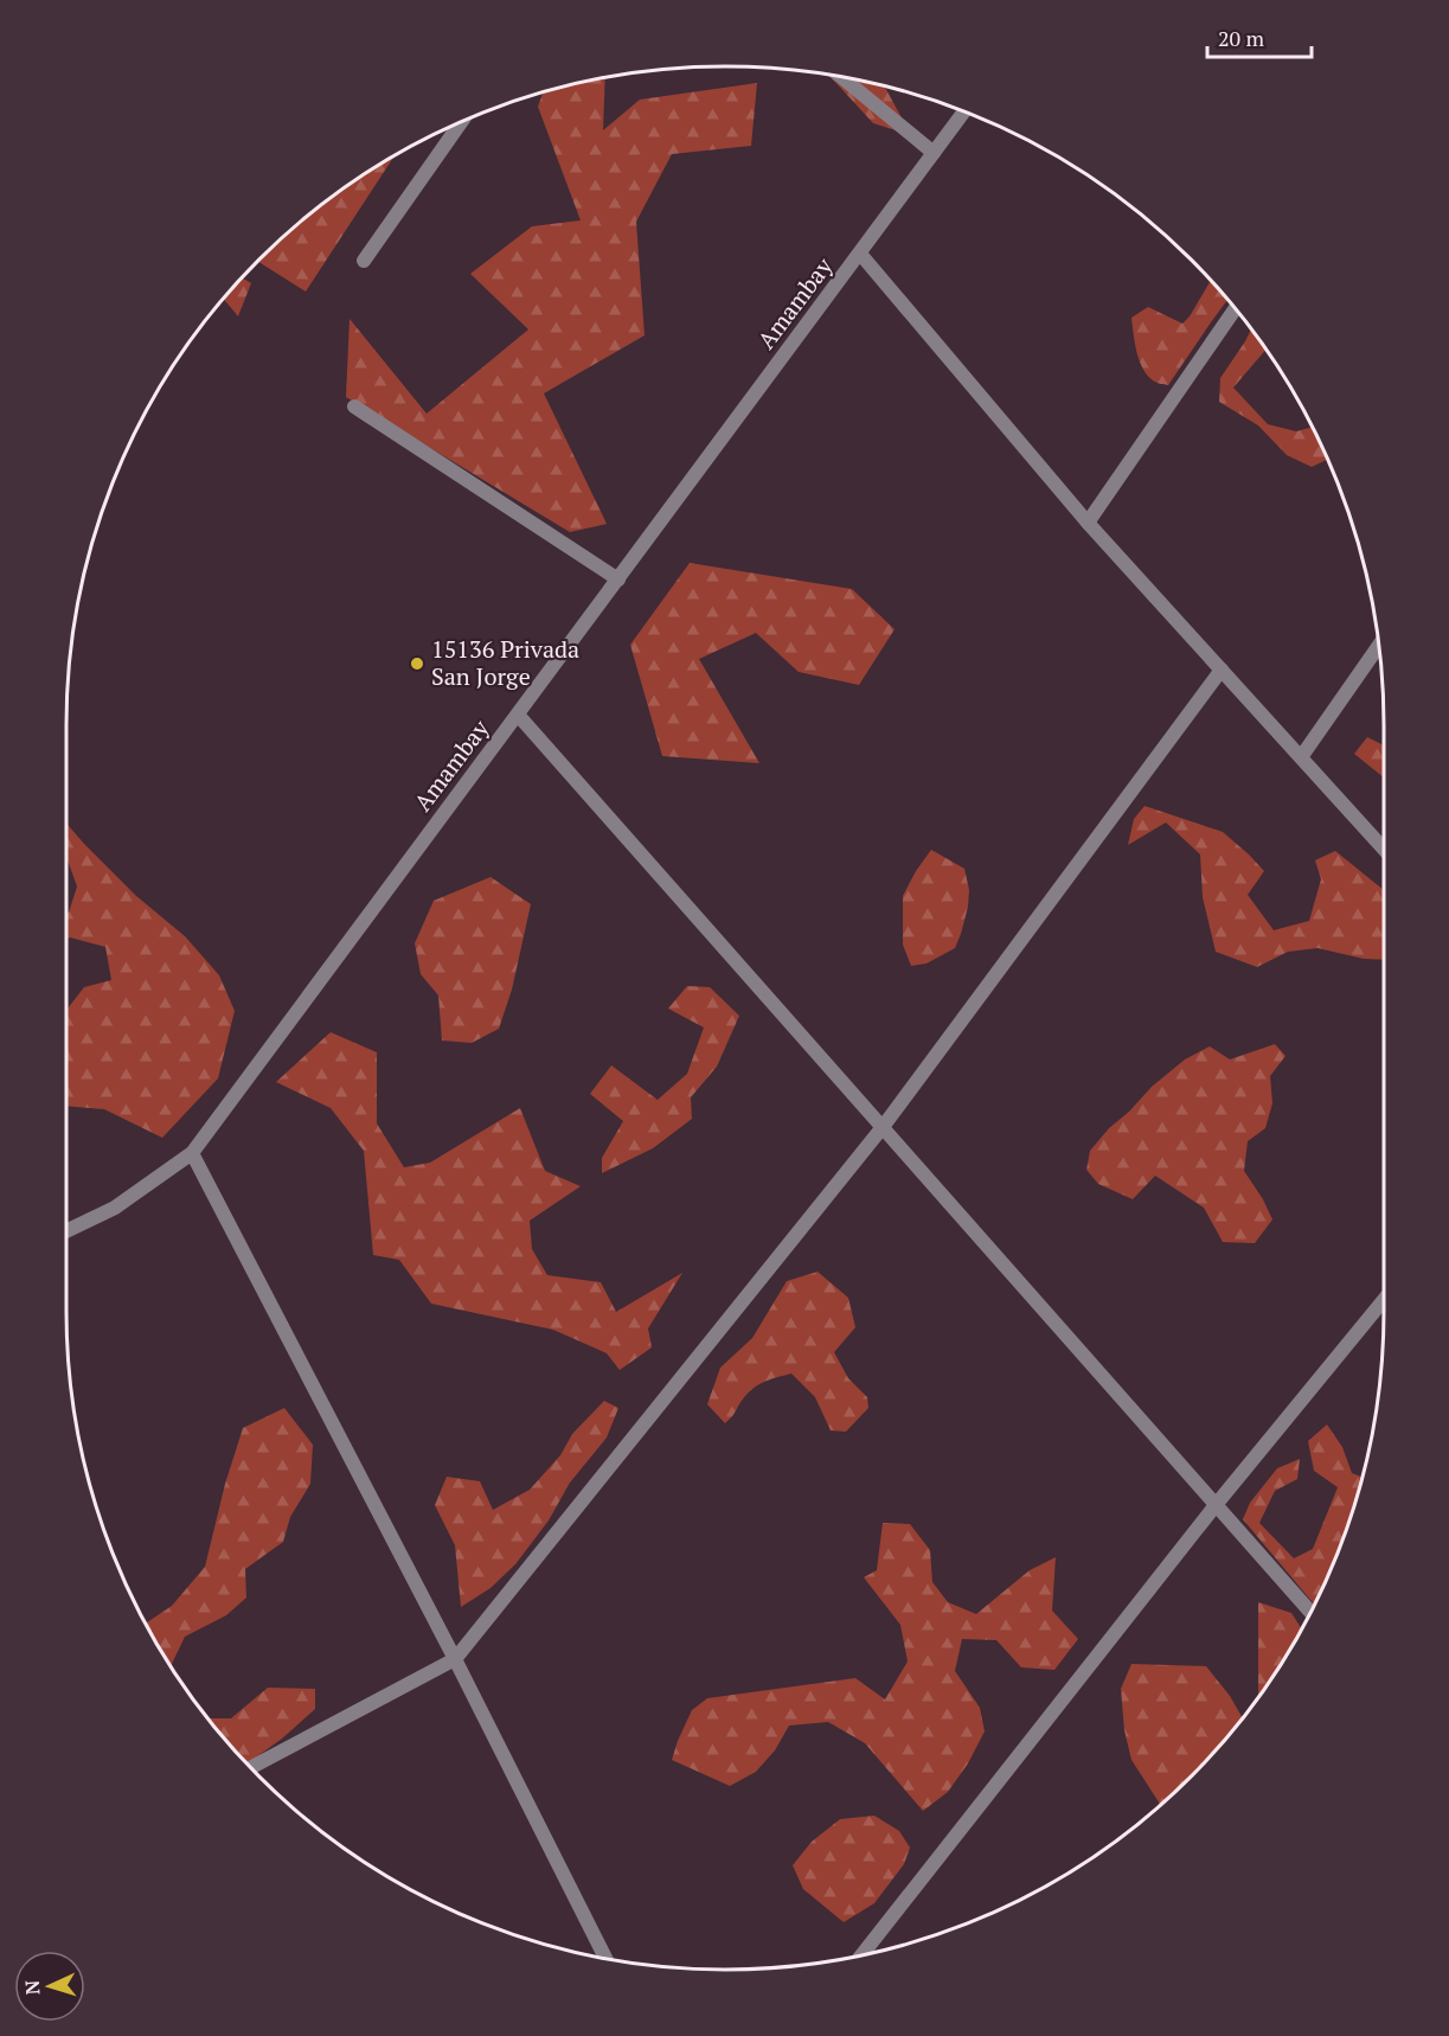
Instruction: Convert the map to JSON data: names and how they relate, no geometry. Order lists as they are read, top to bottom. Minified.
{"streets":{"street":["Amambay"]},"places":["15136 Privada San Jorge"],"scale_bar":"20 m","north":"left"}
